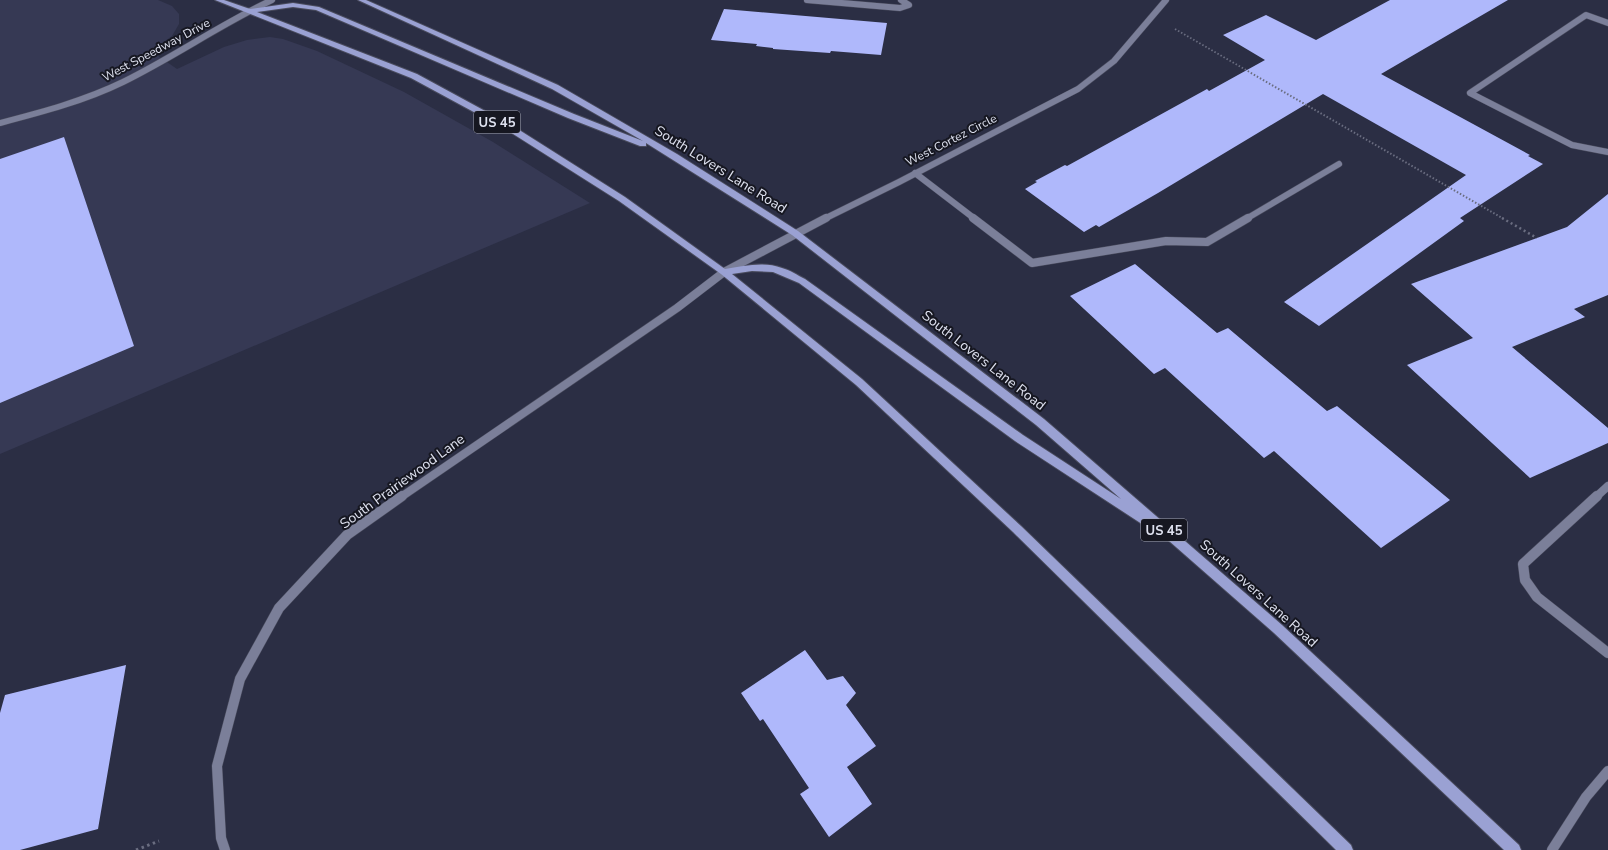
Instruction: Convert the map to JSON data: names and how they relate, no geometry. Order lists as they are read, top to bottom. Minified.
{"streets":{"main road":["US 45","South Lovers Lane Road"],"street":["West Speedway Drive","West Cortez Circle","South Prairiewood Lane"]},"crossings":[["West Speedway Drive","US 45"],["US 45","West Cortez Circle"],["US 45","South Prairiewood Lane"],["West Cortez Circle","South Lovers Lane Road"],["West Cortez Circle","South Prairiewood Lane"]]}
